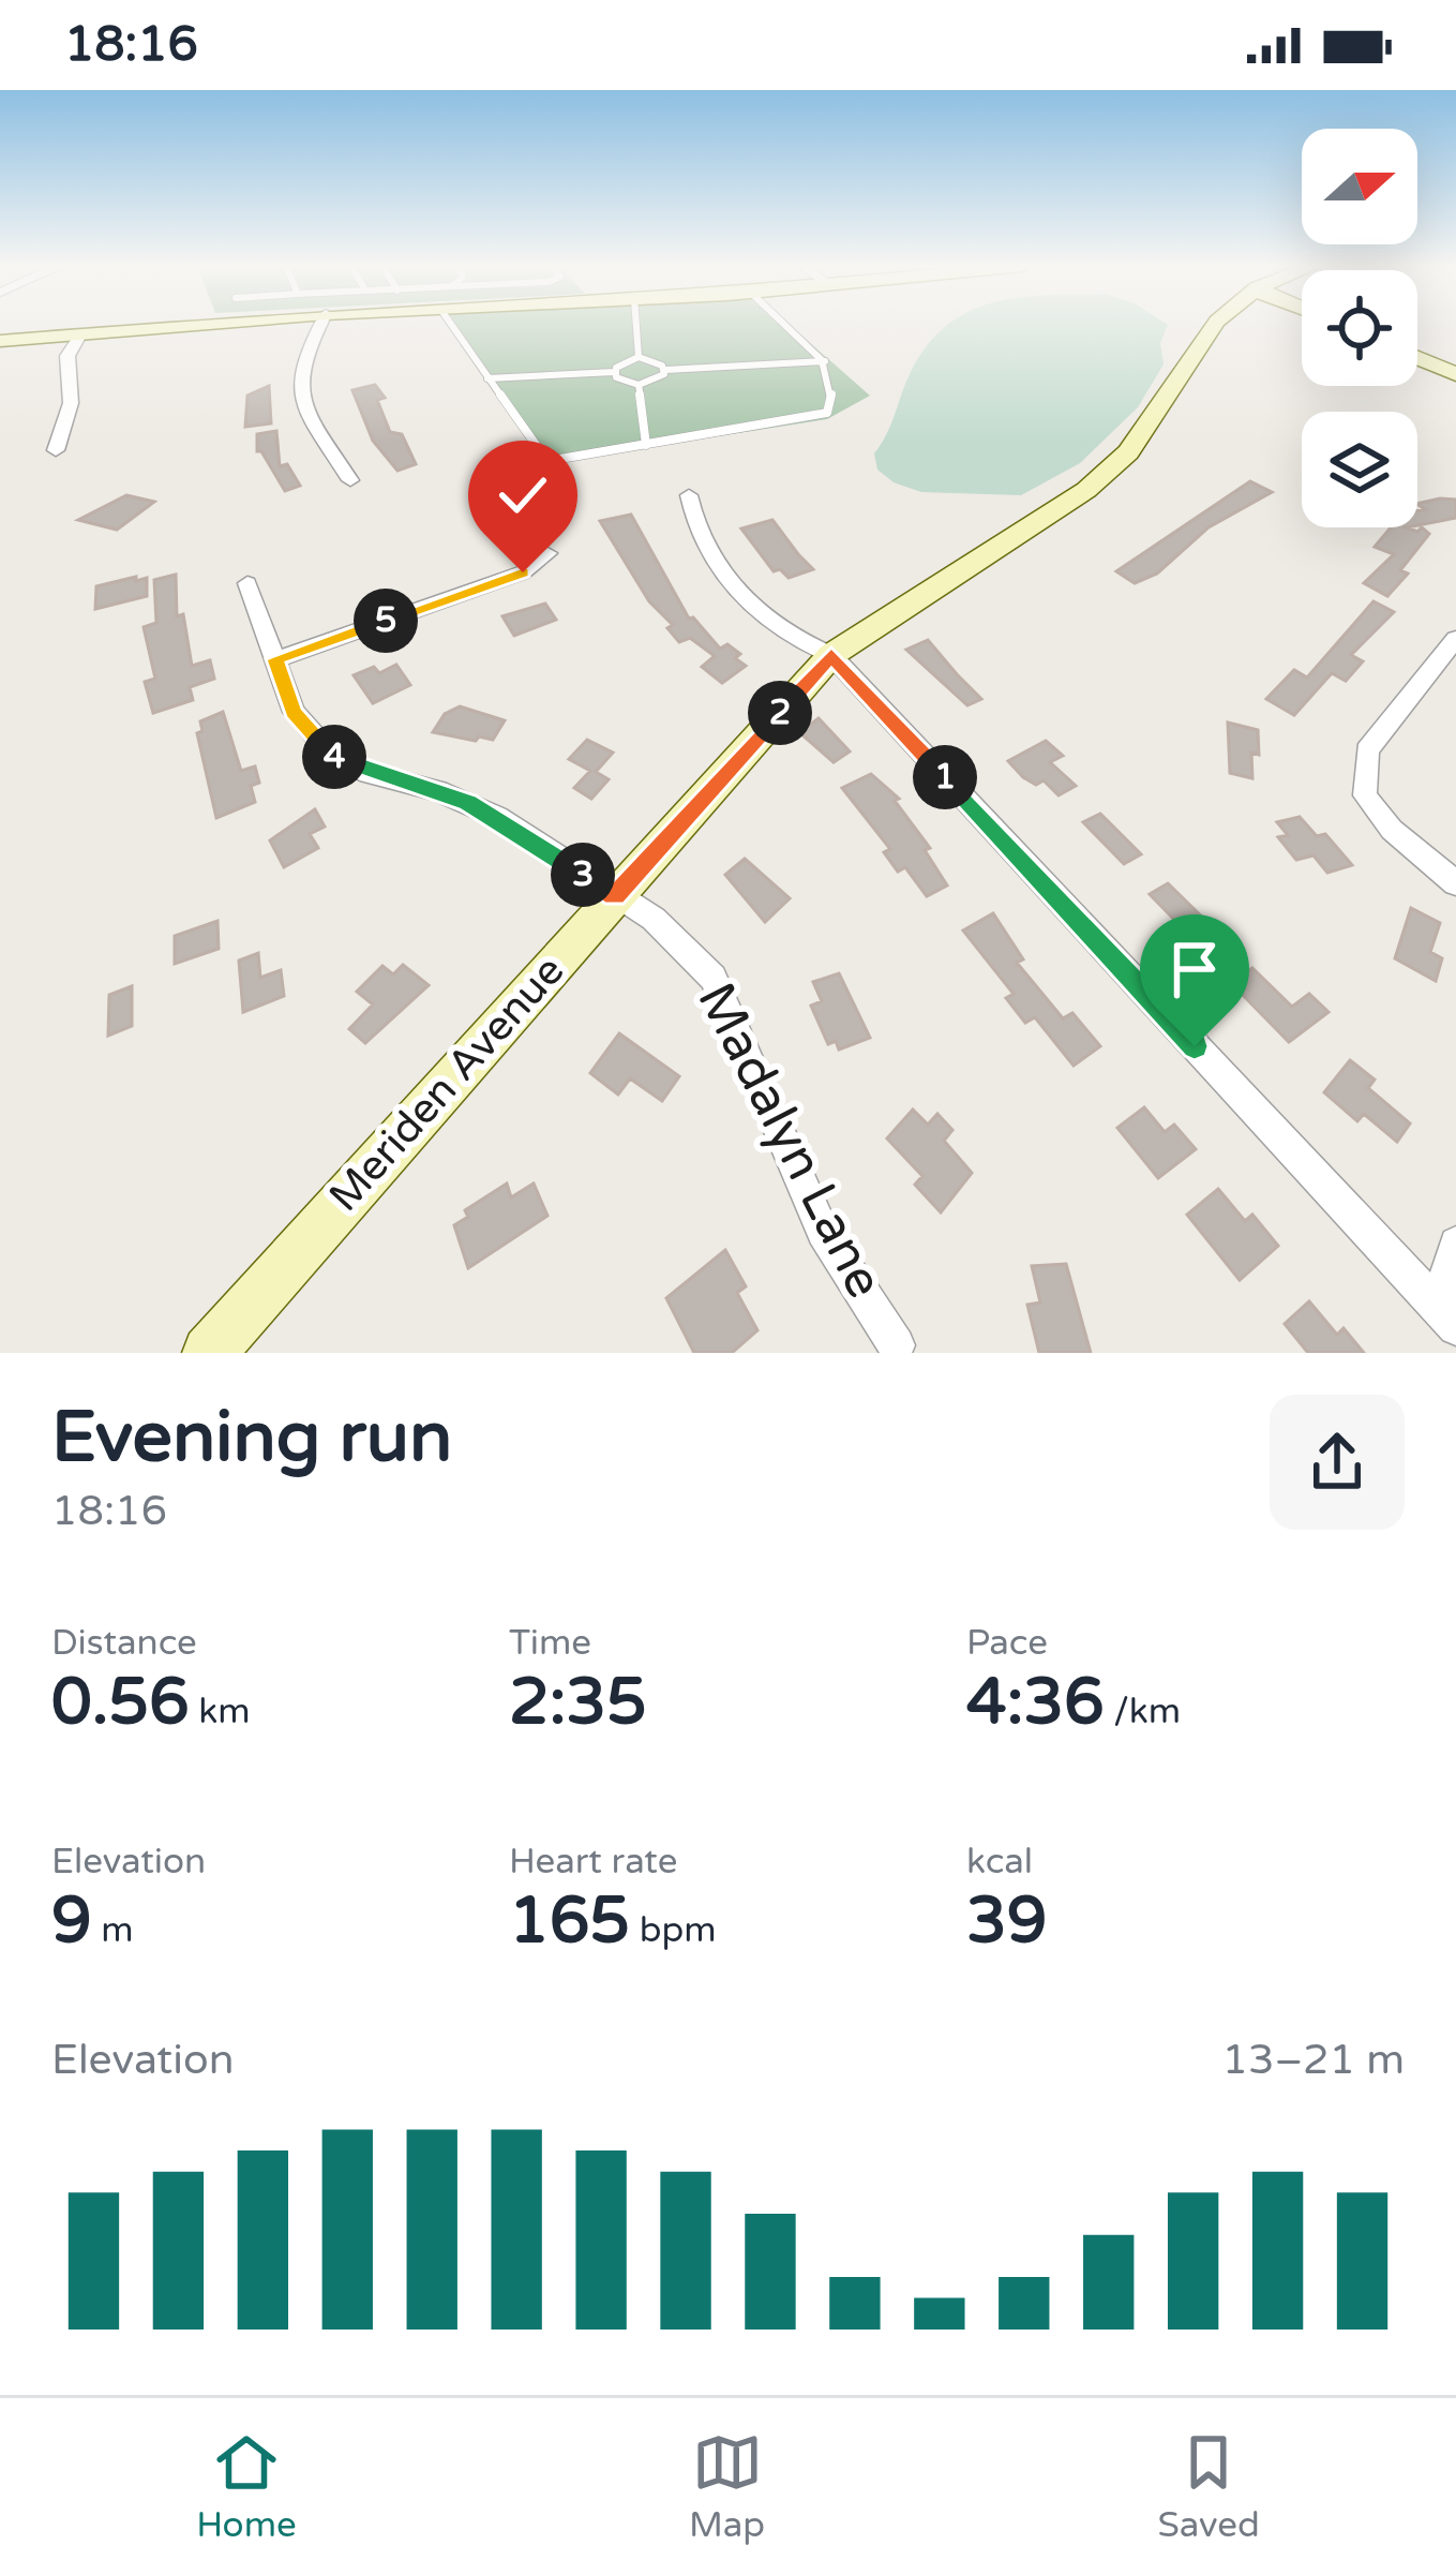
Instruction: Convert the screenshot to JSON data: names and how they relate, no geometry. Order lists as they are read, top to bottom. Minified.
{"streets":{"street":["Meriden Avenue","Madalyn Lane"]},"crossings":[["Meriden Avenue","Madalyn Lane"]],"north":"right","page":{"status":"18:16","pins":["5","2","4","1","3"],"heading":["Evening run","18:16"],"stats":[["Distance","0.56 km"],["Time","2:35"],["Pace","4:36 /km"],["Elevation","9 m"],["Heart rate","165 bpm"],["kcal","39"]],"chart":["Elevation","13–21 m"],"tabs":["Home","Map","Saved"]}}
